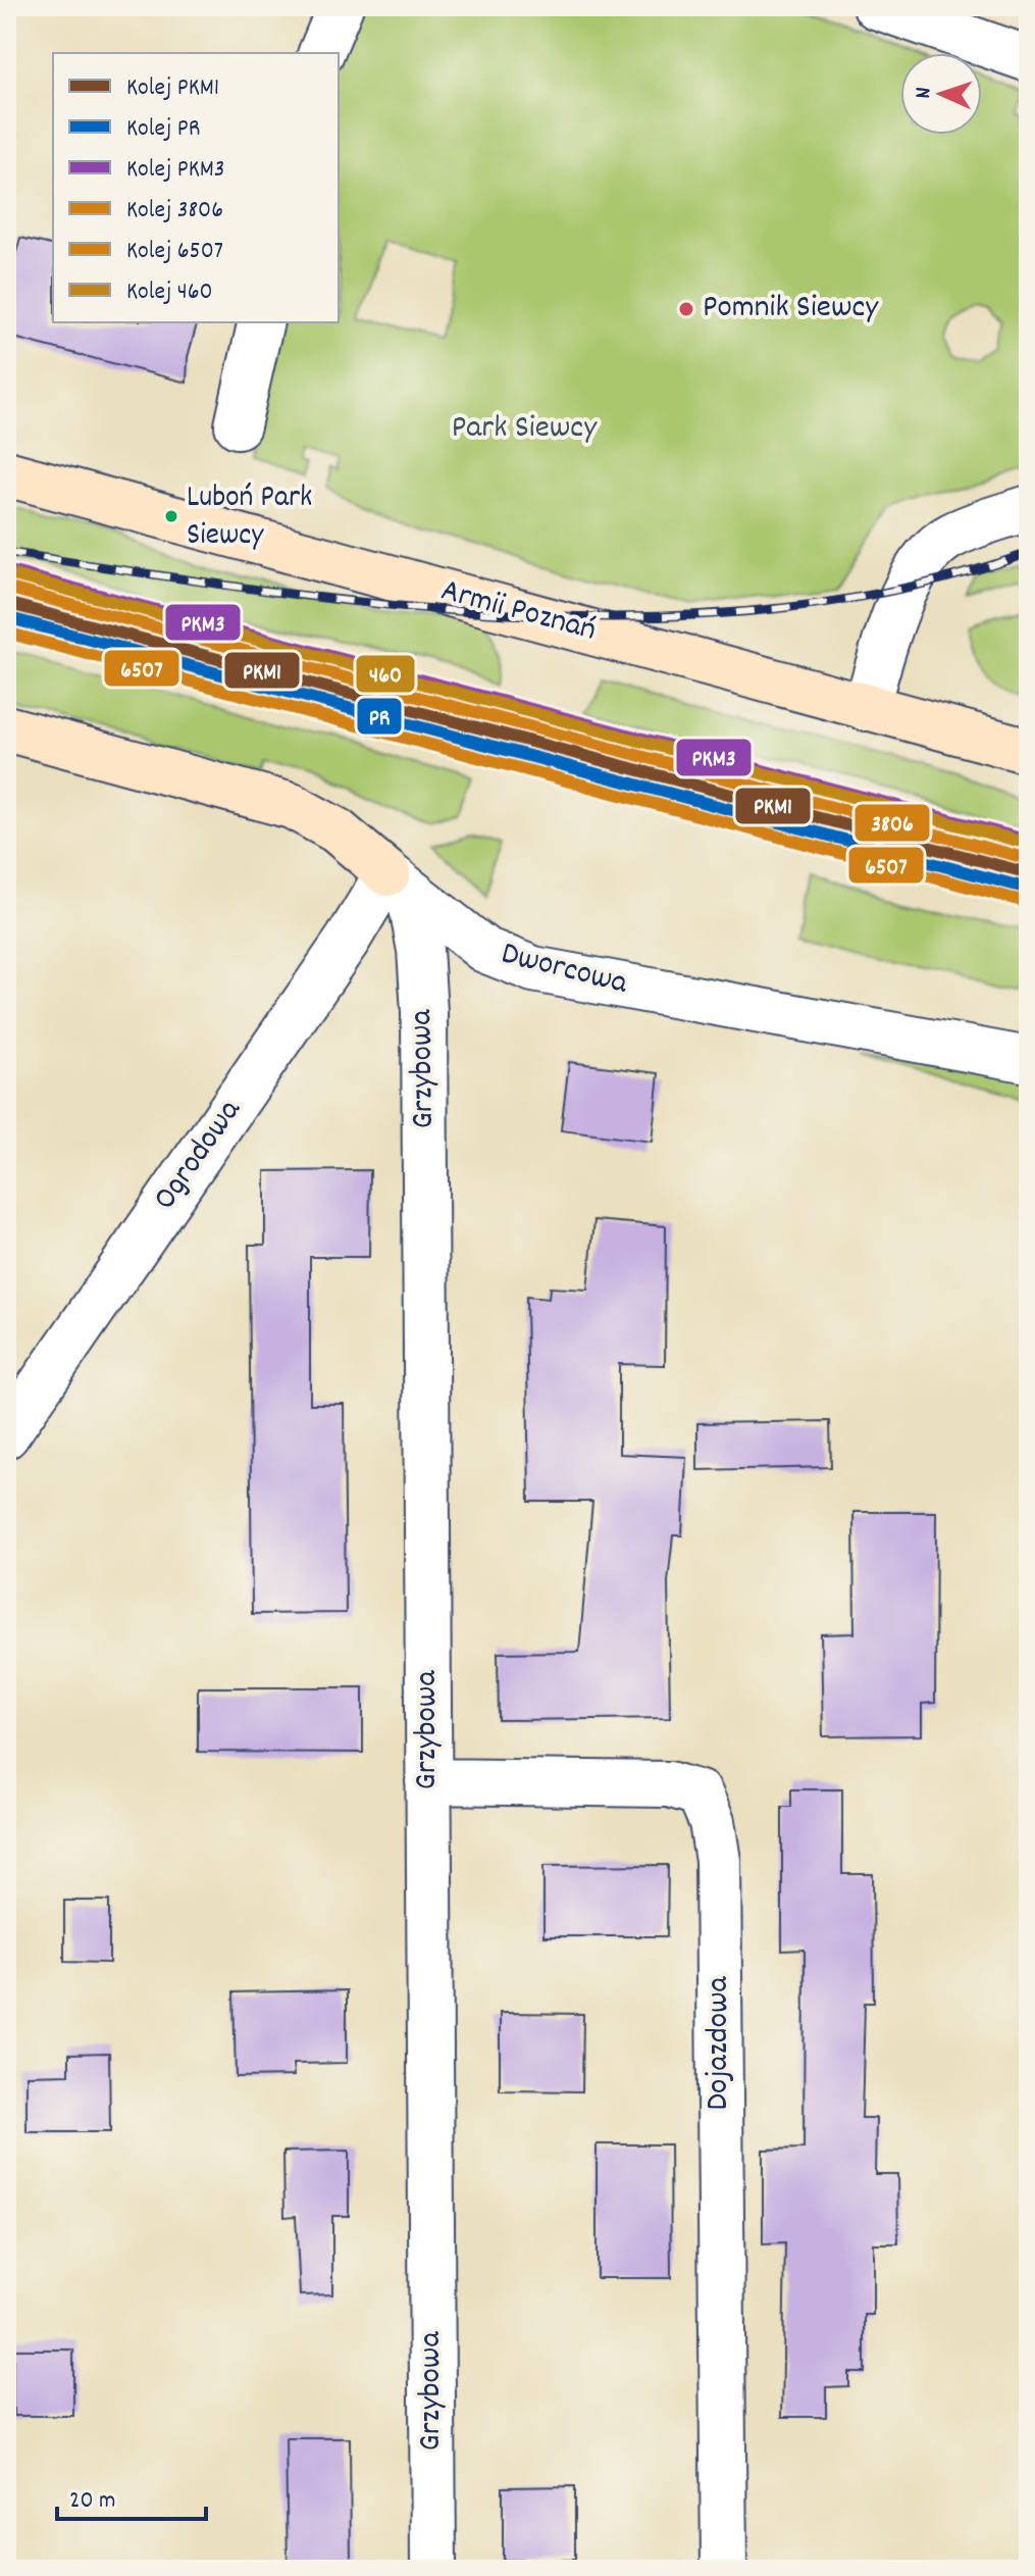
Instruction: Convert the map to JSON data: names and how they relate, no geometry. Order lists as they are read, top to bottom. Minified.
{"streets":{"main road":["Armii Poznań","Dworcowa"],"street":["Grzybowa","Ogrodowa","Dojazdowa"]},"crossings":[["Dworcowa","Grzybowa"],["Dworcowa","Ogrodowa"],["Grzybowa","Ogrodowa"],["Grzybowa","Dojazdowa"]],"parks":["Park Siewcy"],"places":["Pomnik Siewcy","Luboń Park Siewcy"],"lines":["rail line PKM3","rail line 460","rail line 3806","rail line PKM1","rail line PR","rail line 6507"],"legend":["Kolej PKM1","Kolej PR","Kolej PKM3","Kolej 3806","Kolej 6507","Kolej 460"],"scale_bar":"20 m","north":"left"}
